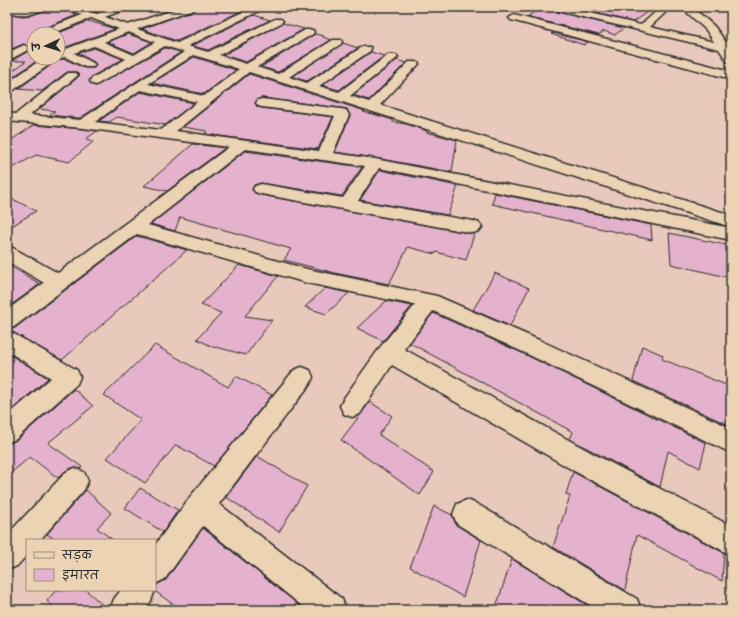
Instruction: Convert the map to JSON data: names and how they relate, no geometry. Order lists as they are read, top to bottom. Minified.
{"legend":["सड़क","इमारत"],"north":"left"}
